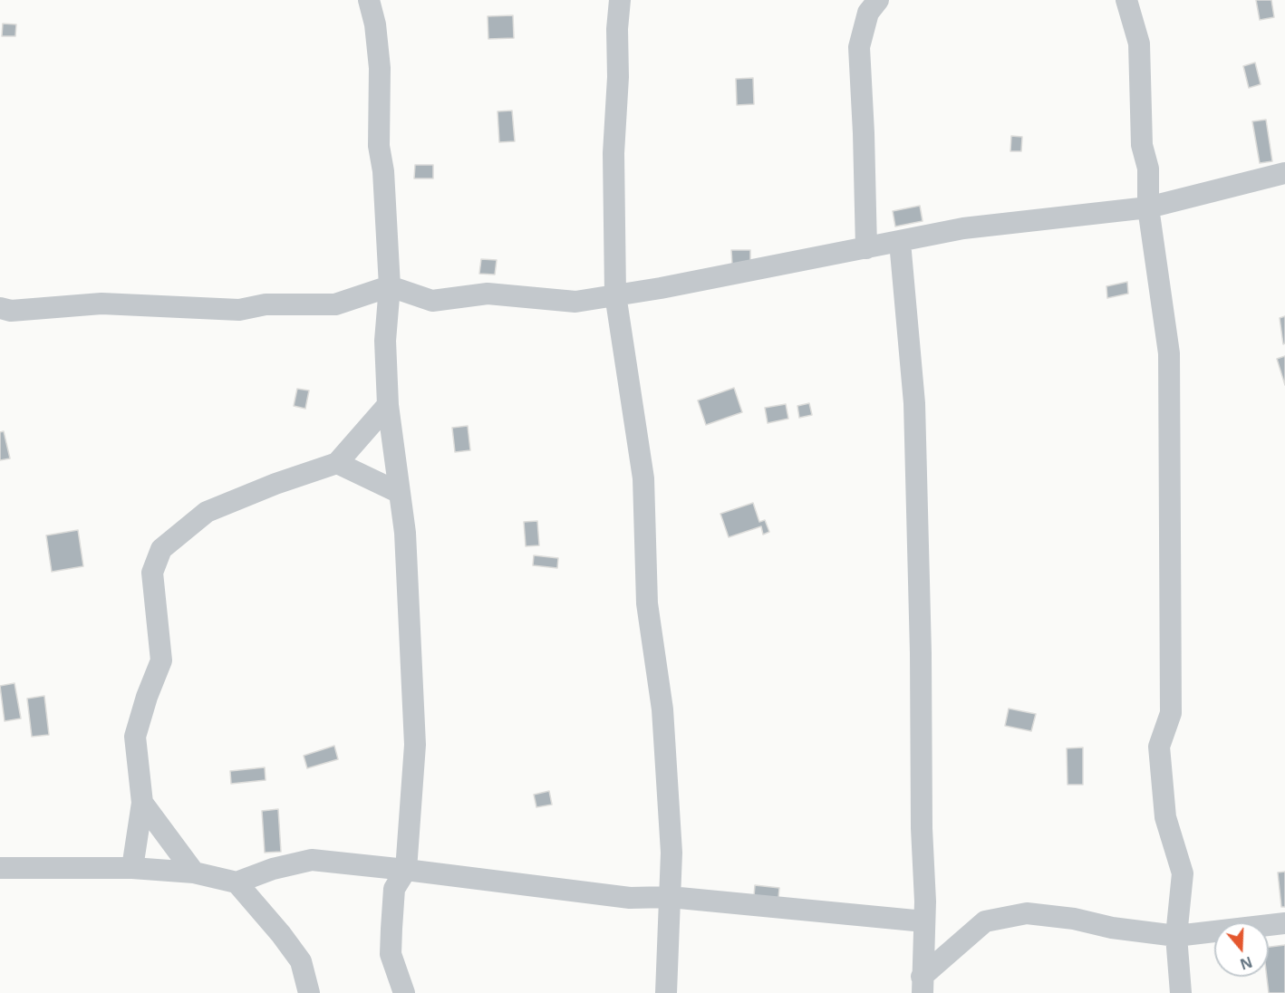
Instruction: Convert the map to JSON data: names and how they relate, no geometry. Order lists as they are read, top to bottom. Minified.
{"north":"bottom"}
